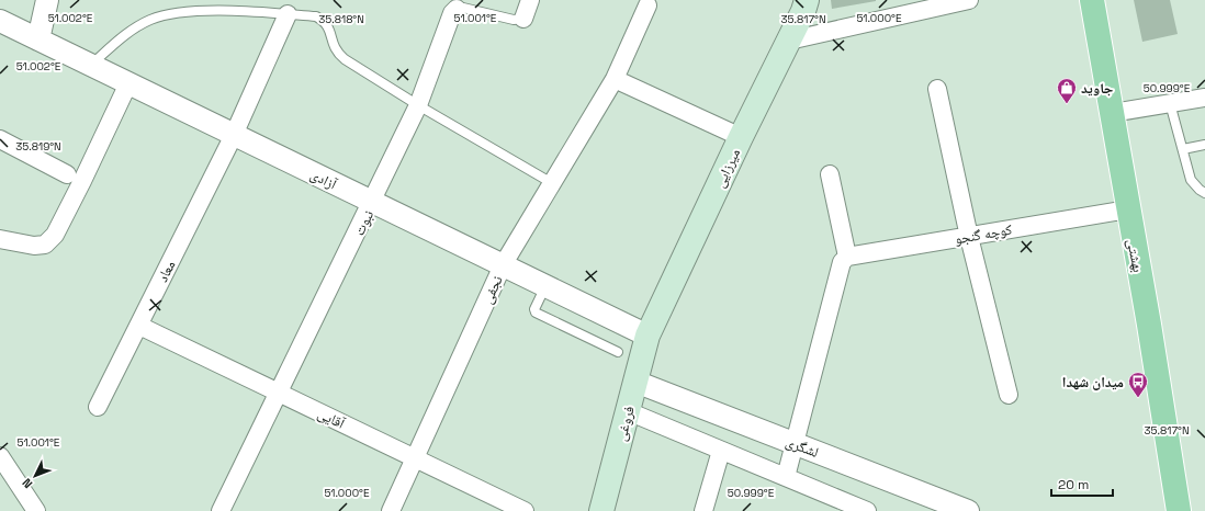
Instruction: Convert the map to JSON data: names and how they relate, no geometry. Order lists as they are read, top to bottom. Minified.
{"streets":{"main road":["میرزایی","بهشتی","فروغی"],"street":["آزادی","نبوت","کوچه گنجو","معاد","نجفی","آقایی","لشگری"]},"crossings":[["میرزایی","آزادی"],["میرزایی","فروغی"],["آزادی","نبوت"],["آزادی","معاد"],["آزادی","نجفی"],["آزادی","فروغی"],["نبوت","آقایی"],["کوچه گنجو","بهشتی"],["معاد","آقایی"],["نجفی","آقایی"],["فروغی","لشگری"]],"places":{"shop":["جاوید"],"bus stop":["میدان شهدا"]},"scale_bar":"20 m","north":"bottom left","coordinates":["51.002°E","51.001°E","51.000°E","35.817°N","35.818°N","50.999°E","35.819°N"]}
